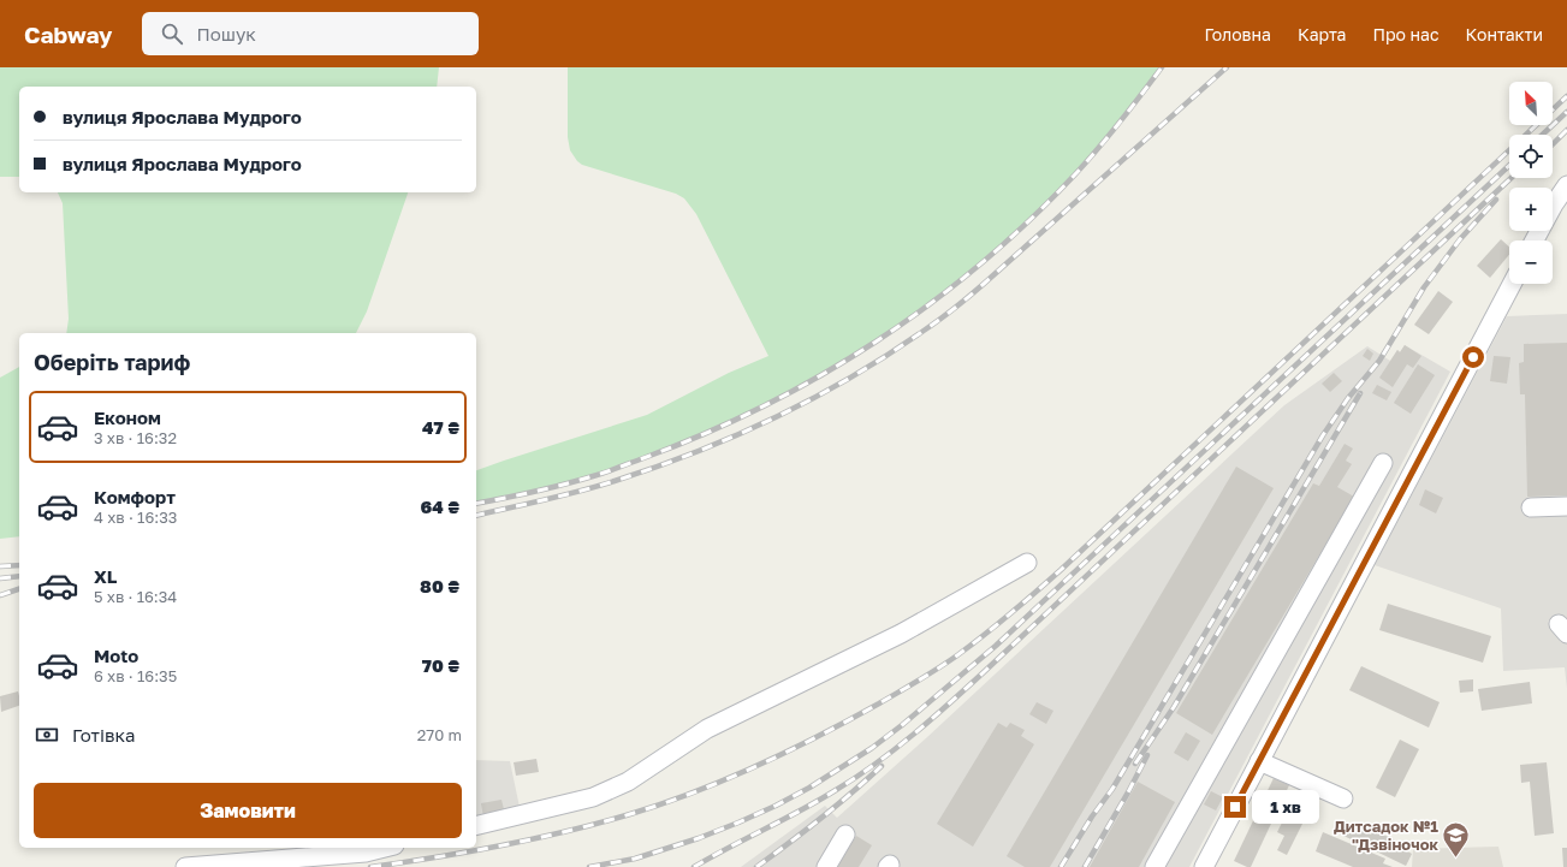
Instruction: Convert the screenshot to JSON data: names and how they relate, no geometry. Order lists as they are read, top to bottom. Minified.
{"places":{"school or university":["Дитсадок №1 \"Дзвіночок"]},"north":"top left","page":{"header":"Cabway","search":"Пошук","nav":["Головна","Карта","Про нас","Контакти"],"map_buttons":["+","−"],"banner":["вулиця Ярослава Мудрого","вулиця Ярослава Мудрого"],"heading":"Оберіть тариф","list":[{"name":"Економ","note":"3 хв · 16:32","value":"47 ₴"},{"name":"Комфорт","note":"4 хв · 16:33","value":"64 ₴"},{"name":"XL","note":"5 хв · 16:34","value":"80 ₴"},{"name":"Moto","note":"6 хв · 16:35","value":"70 ₴"}],"pay":["Готівка","270 m"],"buttons":"Замовити","bubble":"1 хв"}}
